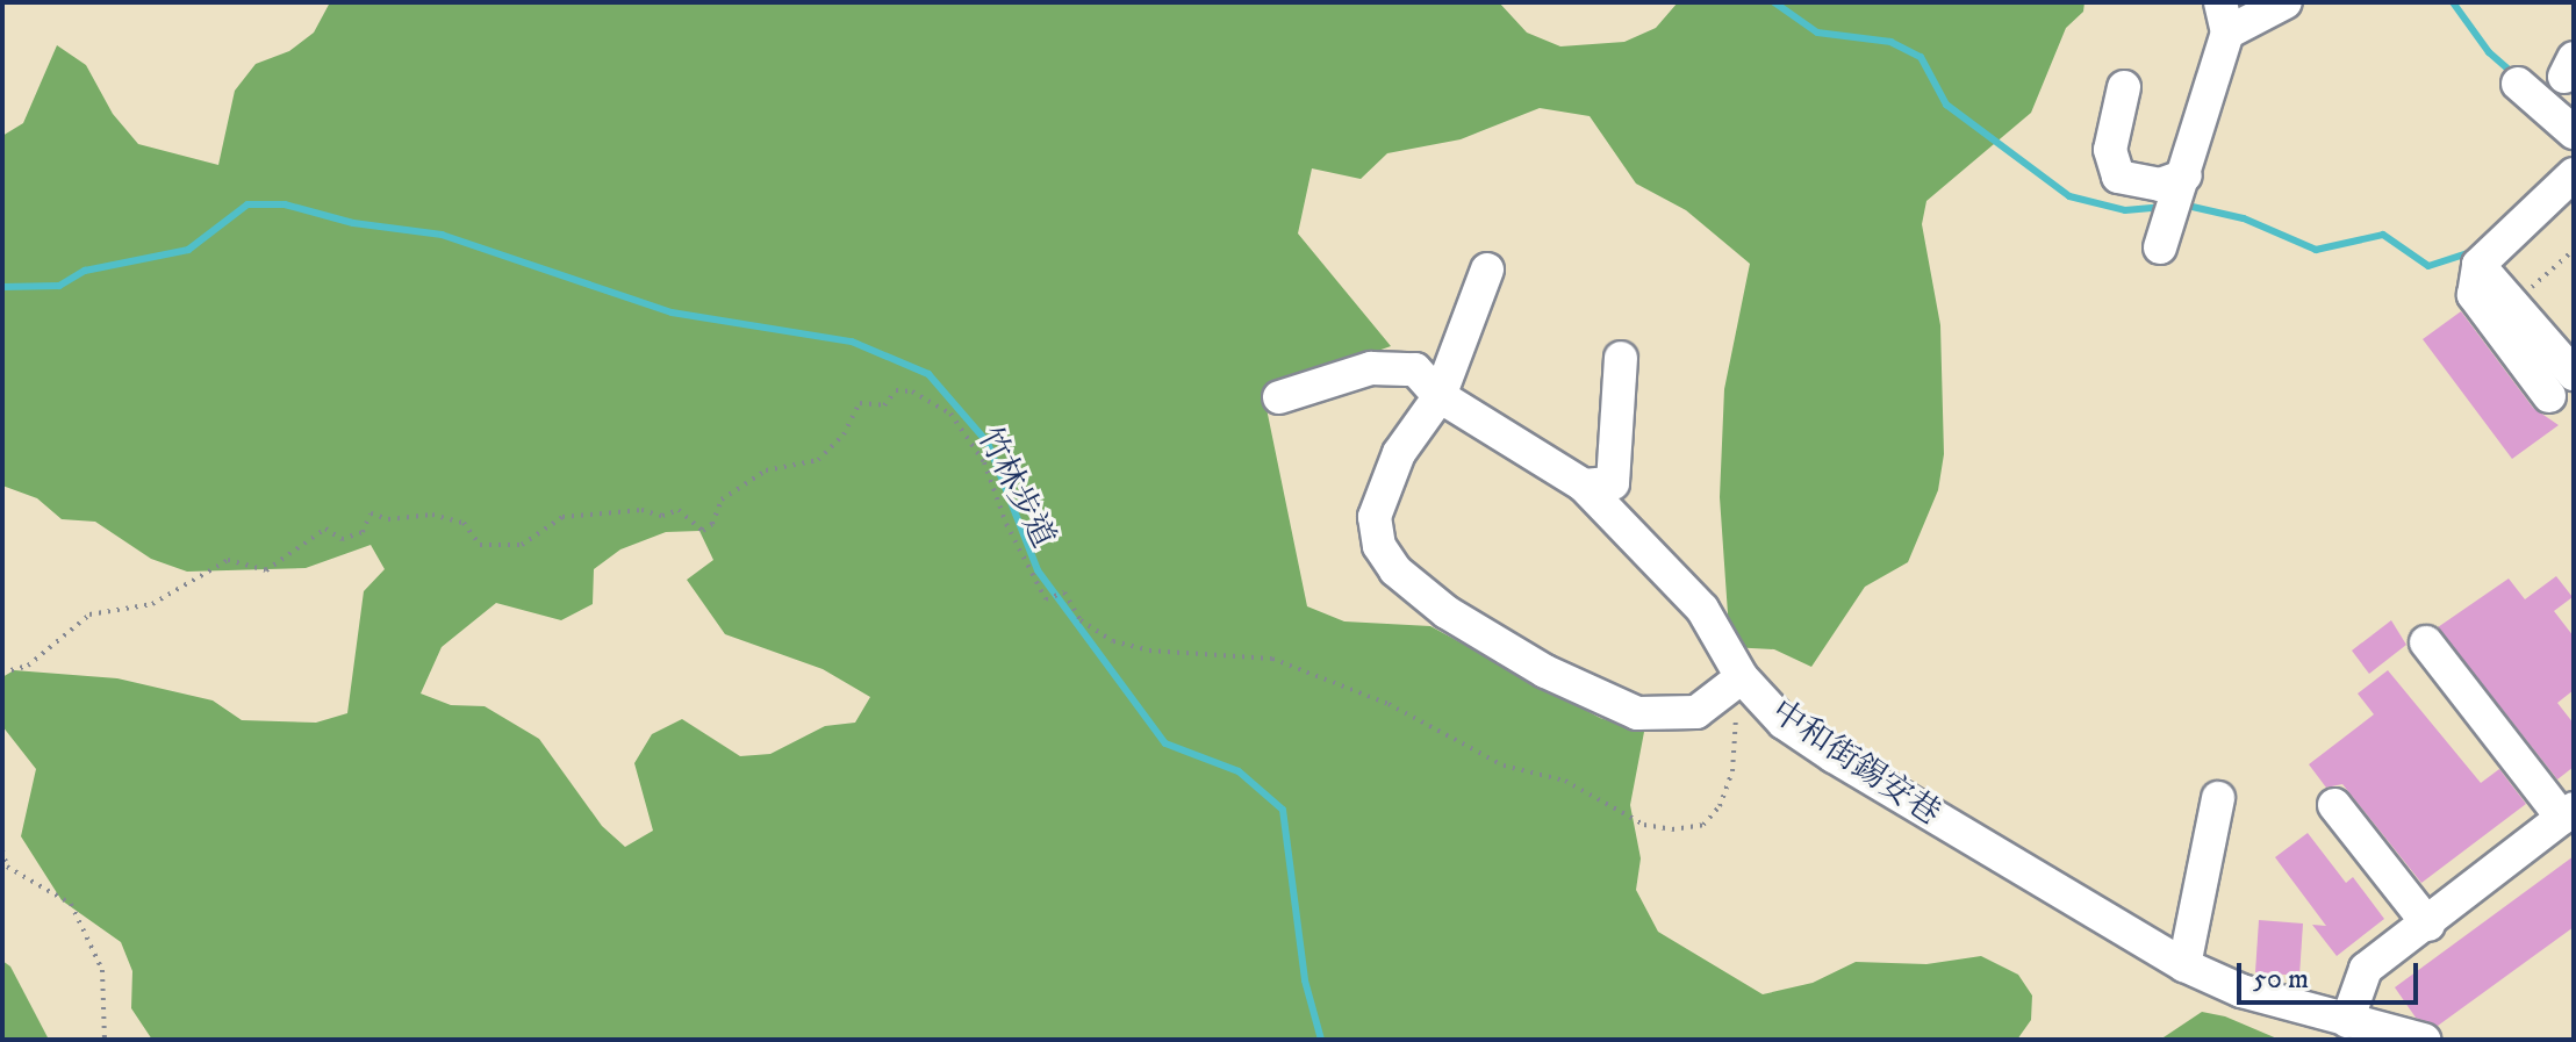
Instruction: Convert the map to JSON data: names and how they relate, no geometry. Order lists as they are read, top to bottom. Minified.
{"streets":{"street":["中和街錫安巷"],"path":["竹林步道"]},"crossings":[["竹林步道","中和街錫安巷"]],"scale_bar":"50 m"}
